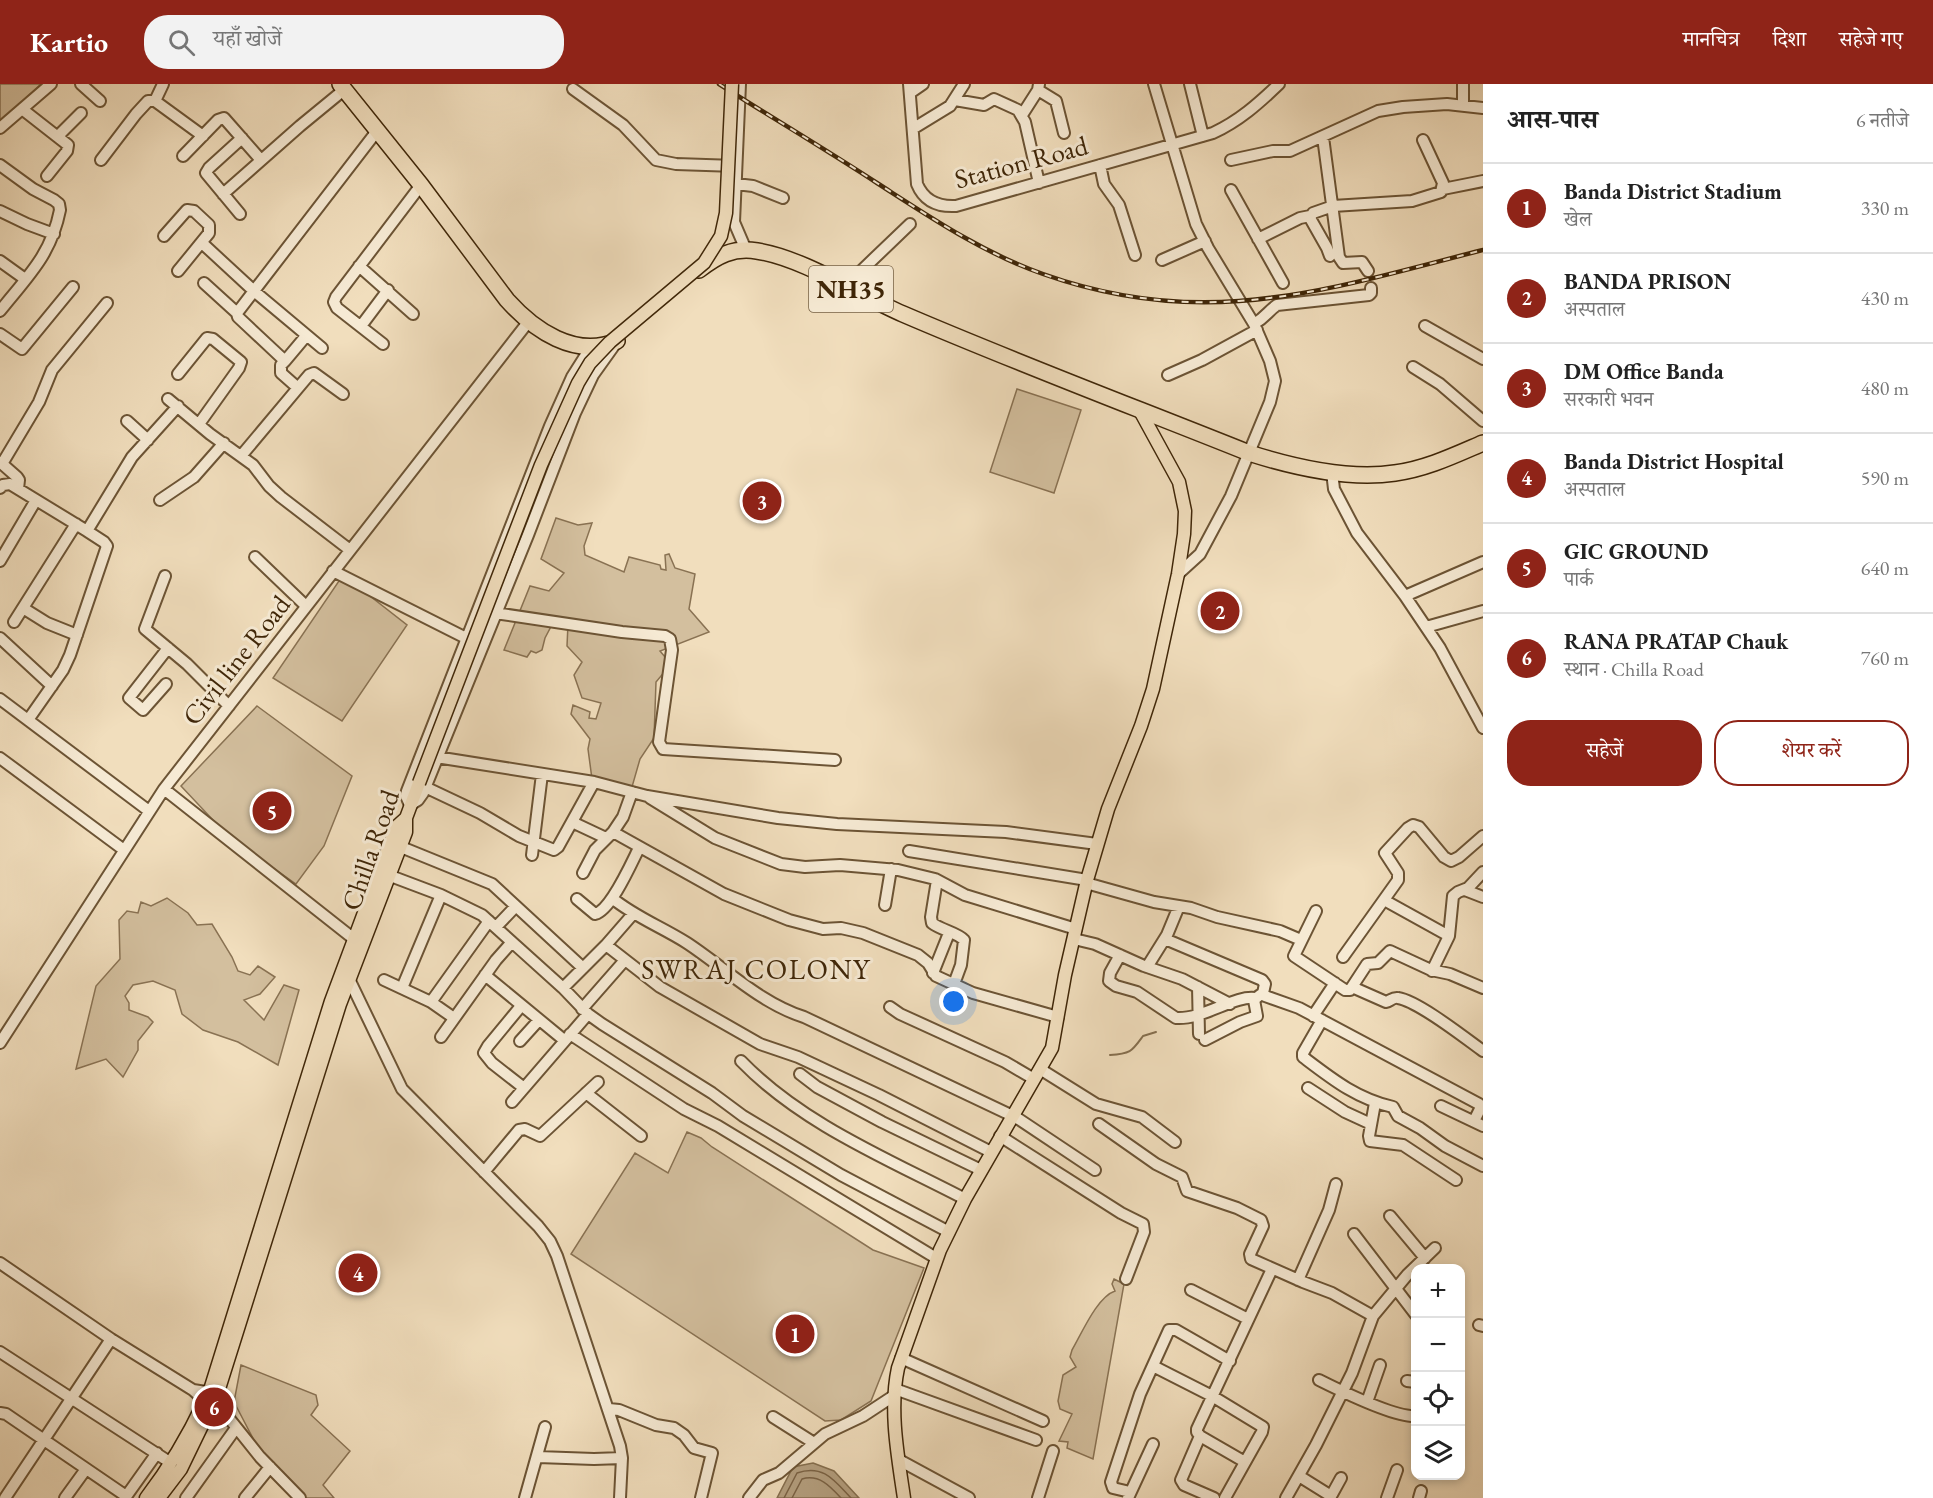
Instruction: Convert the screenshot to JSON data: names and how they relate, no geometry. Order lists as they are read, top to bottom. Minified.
{"streets":{"highway":["NH35"],"main road":["Chilla Road"],"street":["Station Road","Civil line Road"]},"crossings":[["NH35","Civil line Road"],["NH35","Chilla Road"]],"districts":["SWRAJ COLONY"],"page":{"header":"Kartio","search":"यहाँ खोजें","nav":["मानचित्र","दिशा","सहेजे गए"],"heading":["आस-पास","6 नतीजे"],"list":[{"mark":"1","name":"Banda District Stadium","note":"खेल","value":"330 m"},{"mark":"2","name":"BANDA PRISON","note":"अस्पताल","value":"430 m"},{"mark":"3","name":"DM Office Banda","note":"सरकारी भवन","value":"480 m"},{"mark":"4","name":"Banda District Hospital","note":"अस्पताल","value":"590 m"},{"mark":"5","name":"GIC GROUND","note":"पार्क","value":"640 m"},{"mark":"6","name":"RANA PRATAP Chauk","note":"स्थान · Chilla Road","value":"760 m"}],"pins":["3","2","5","4","1","6"],"buttons":["सहेजें","शेयर करें"],"map_buttons":["+","−"]}}
